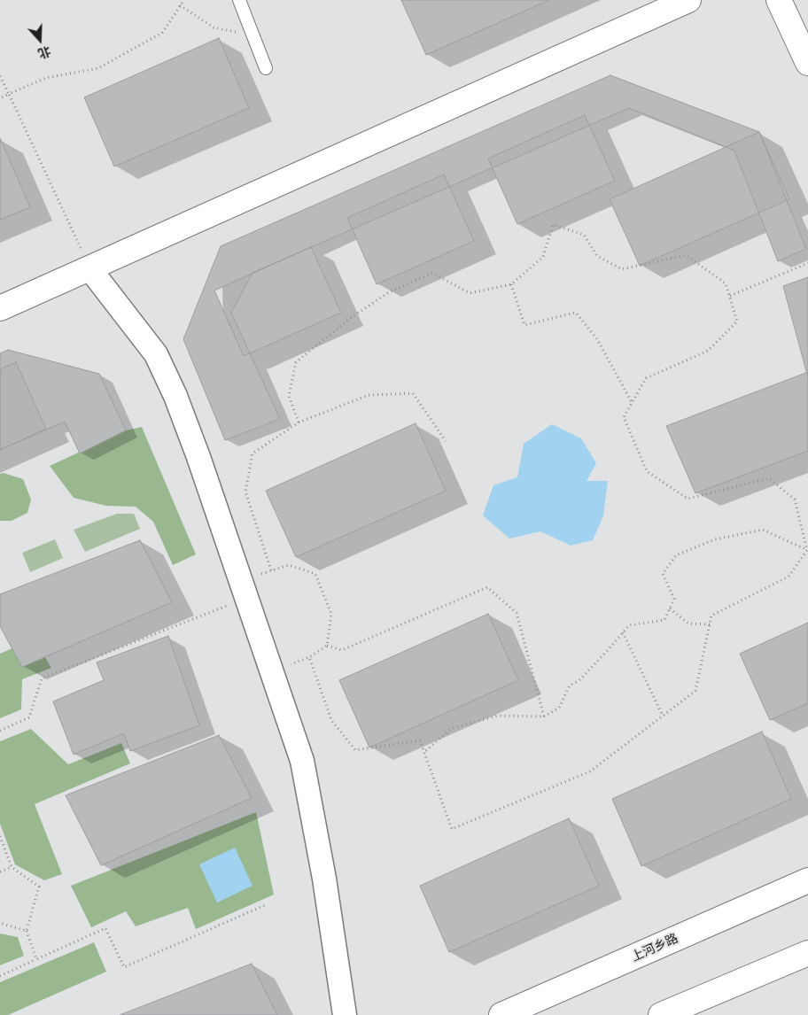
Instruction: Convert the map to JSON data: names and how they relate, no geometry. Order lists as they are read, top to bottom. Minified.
{"streets":{"street":["上河乡路"]},"north":"bottom"}
